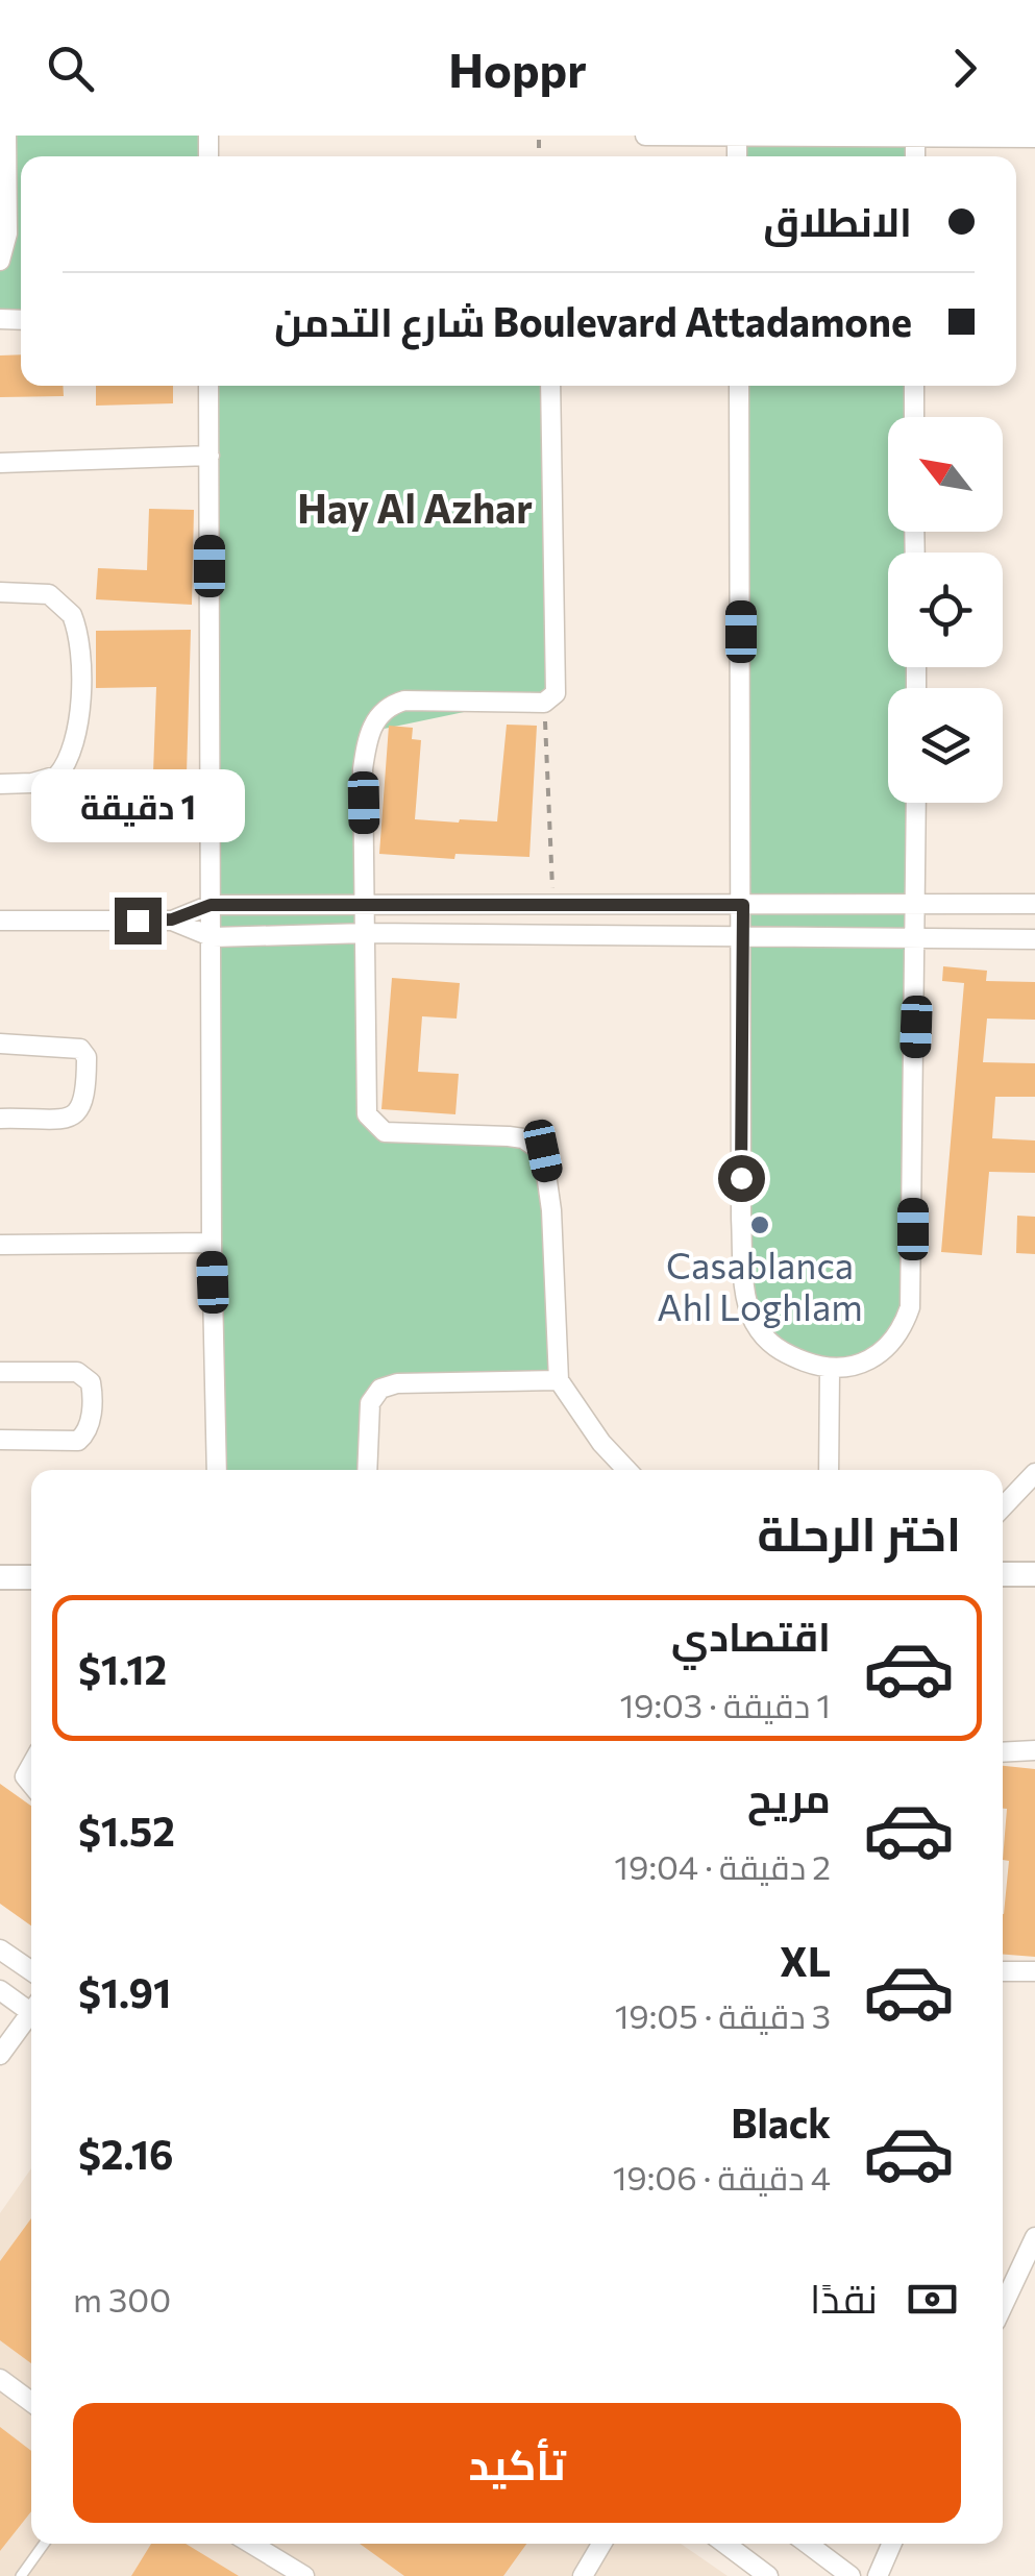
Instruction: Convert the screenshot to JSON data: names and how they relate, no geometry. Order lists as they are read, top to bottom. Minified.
{"districts":["Hay Al Azhar"],"places":["Casablanca Ahl Loghlam"],"north":"top left","page":{"header":"Hoppr","banner":["الانطلاق","Boulevard Attadamone شارع التدمن"],"bubble":"1 دقيقة","heading":"اختر الرحلة","list":[{"name":"اقتصادي","note":"1 دقيقة · 19:03","value":"$1.12"},{"name":"مريح","note":"2 دقيقة · 19:04","value":"$1.52"},{"name":"XL","note":"3 دقيقة · 19:05","value":"$1.91"},{"name":"Black","note":"4 دقيقة · 19:06","value":"$2.16"}],"pay":["نقدًا","300 m"],"buttons":"تأكيد"}}
